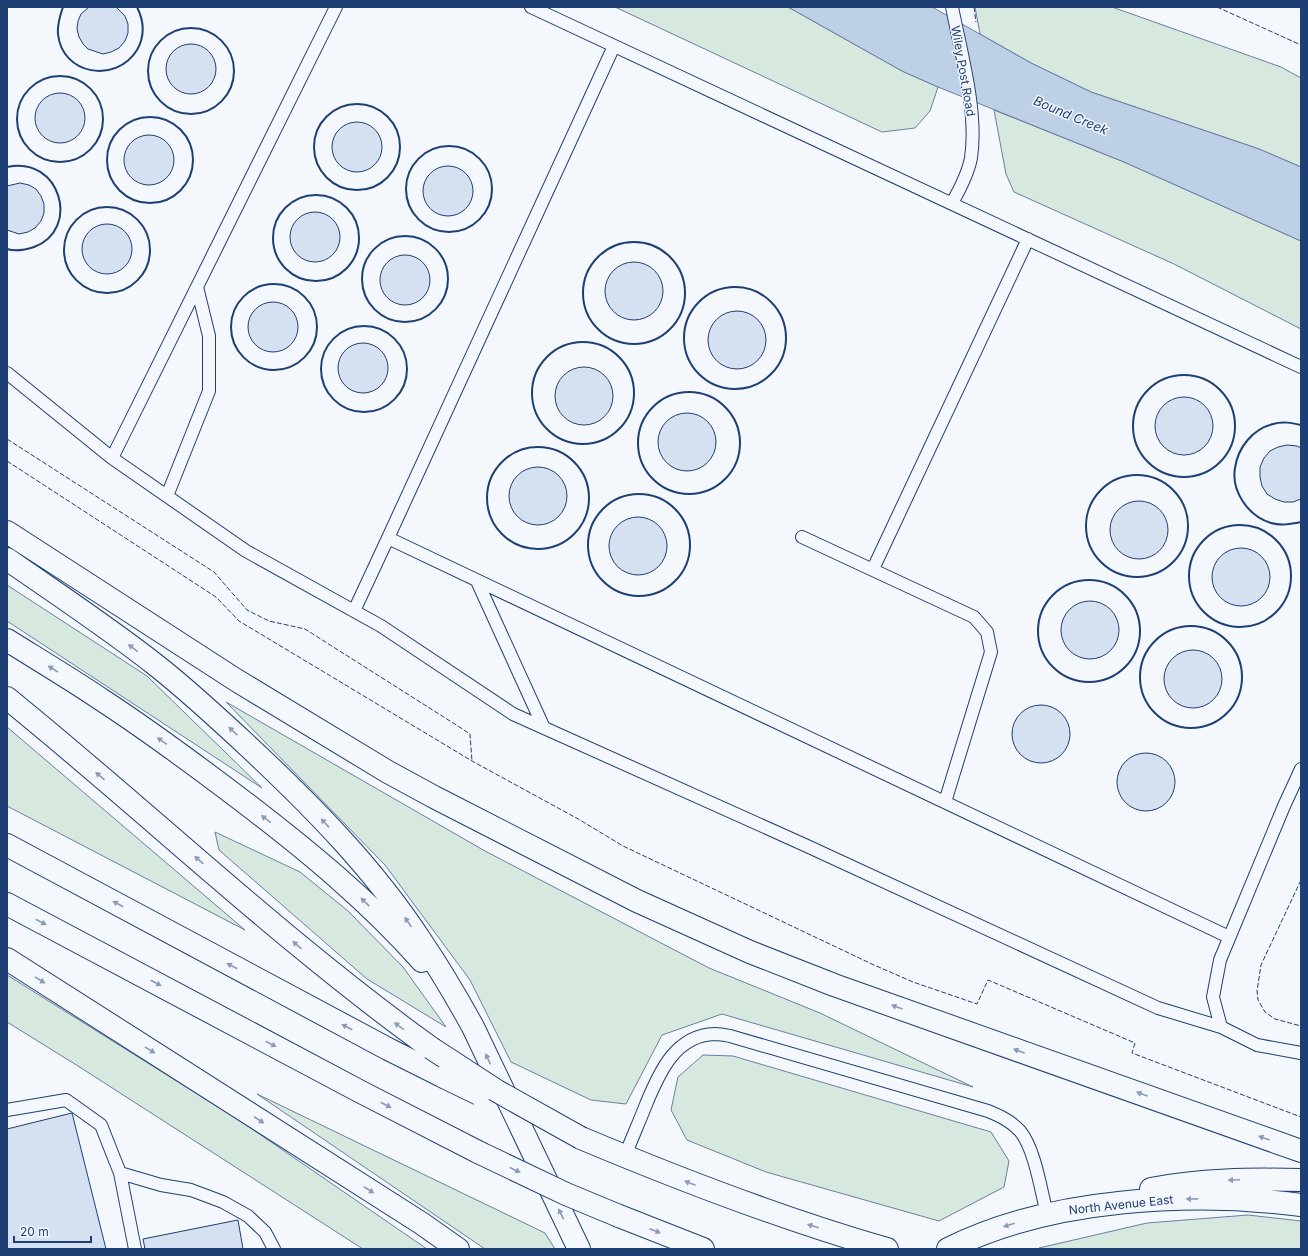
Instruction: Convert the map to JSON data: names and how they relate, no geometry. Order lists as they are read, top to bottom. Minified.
{"streets":{"main road":["North Avenue East"],"lane":["Wiley Post Road"]},"water":["Bound Creek"],"scale_bar":"20 m"}
